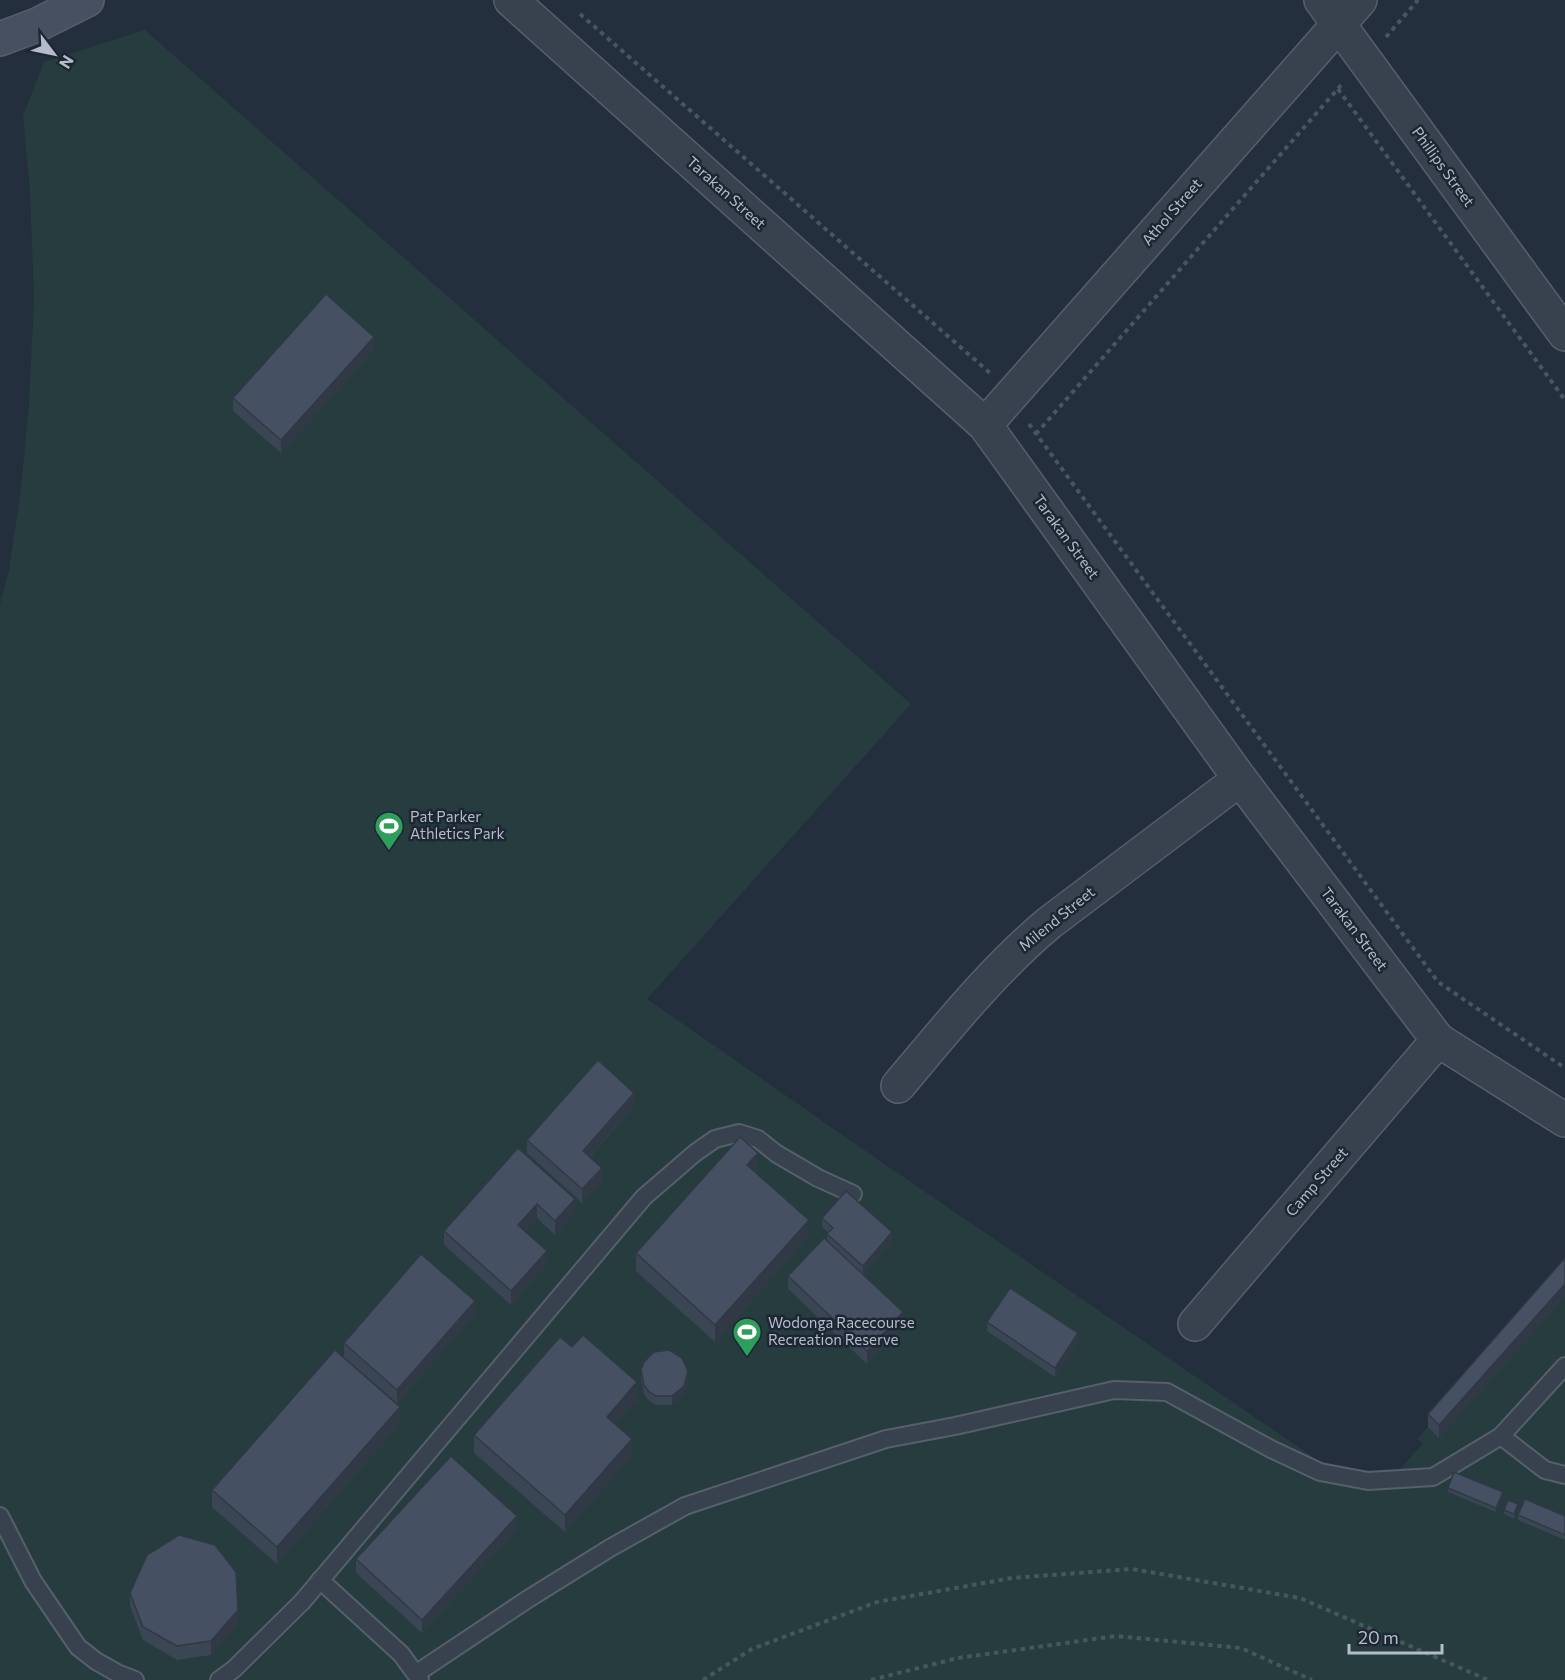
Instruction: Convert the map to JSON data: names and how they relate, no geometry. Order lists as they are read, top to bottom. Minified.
{"streets":{"street":["Phillips Street","Tarakan Street","Athol Street","Milend Street","Camp Street"]},"crossings":[["Phillips Street","Athol Street"],["Tarakan Street","Athol Street"],["Tarakan Street","Milend Street"],["Tarakan Street","Camp Street"]],"places":{"sports":["Pat Parker Athletics Park","Wodonga Racecourse Recreation Reserve"]},"scale_bar":"20 m","north":"bottom right"}
